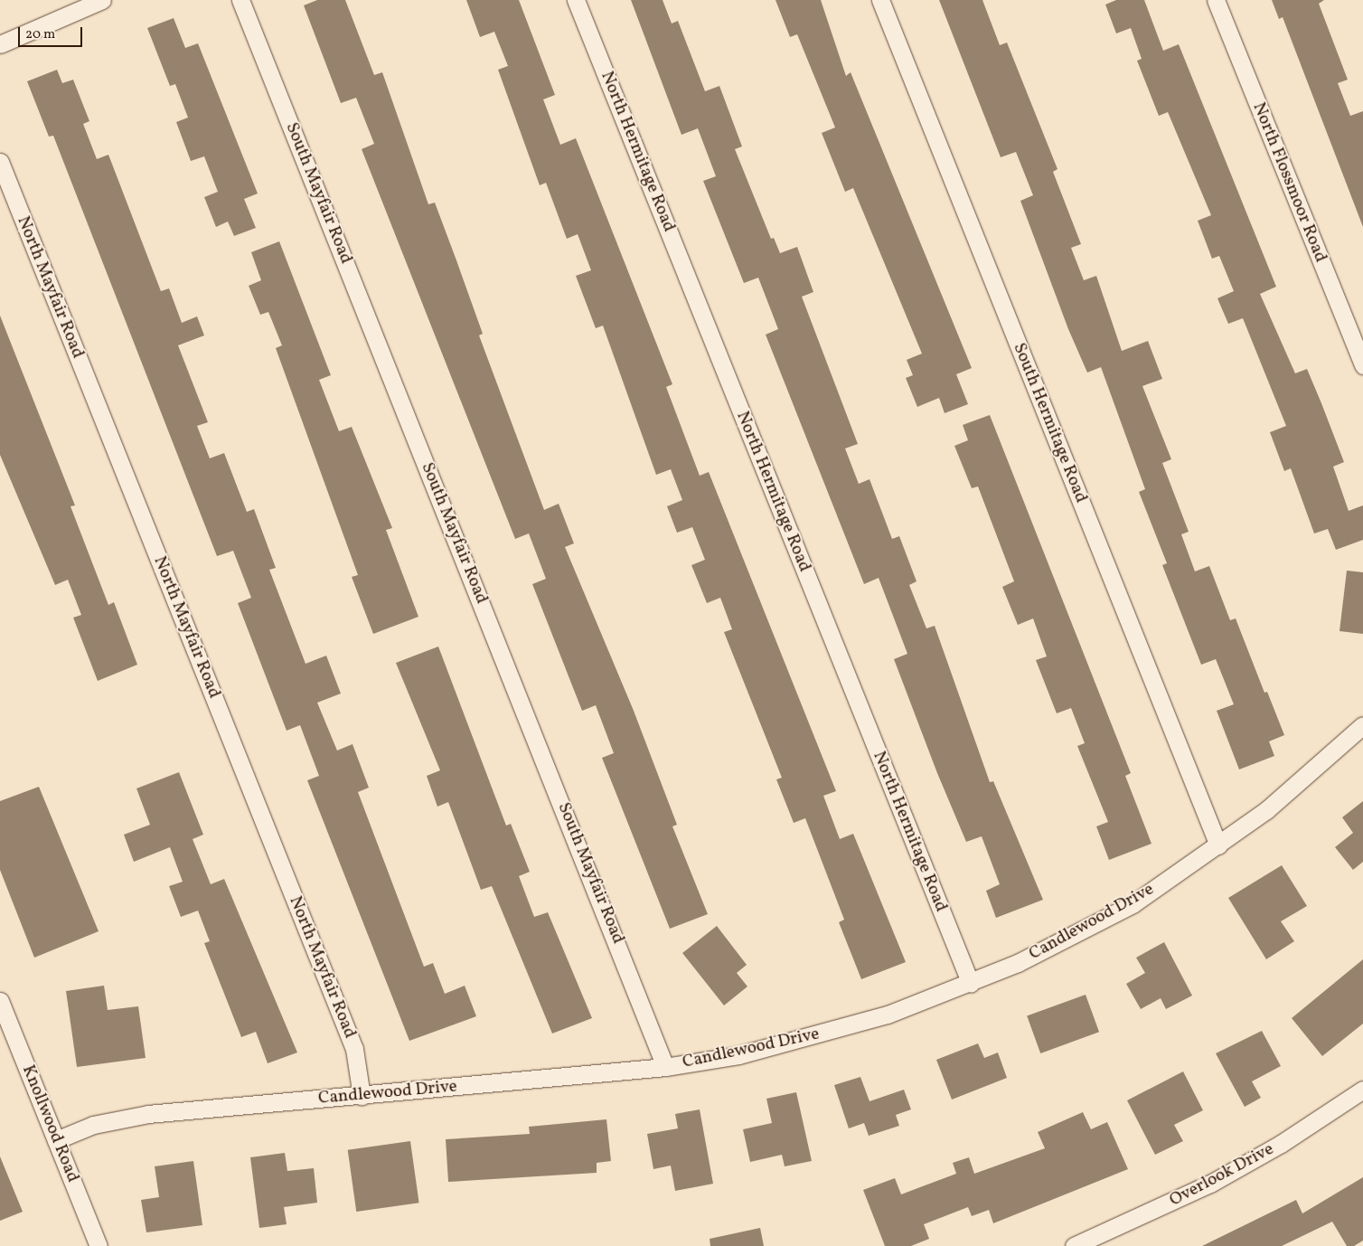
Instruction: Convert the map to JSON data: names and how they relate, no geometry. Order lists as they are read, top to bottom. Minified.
{"streets":{"street":["North Hermitage Road","North Flossmoor Road","South Mayfair Road","North Mayfair Road","South Hermitage Road","Candlewood Drive","Knollwood Road","Overlook Drive"]},"crossings":[["North Hermitage Road","Candlewood Drive"],["South Mayfair Road","Candlewood Drive"],["North Mayfair Road","Candlewood Drive"],["South Hermitage Road","Candlewood Drive"],["Candlewood Drive","Knollwood Road"]],"scale_bar":"20 m"}
